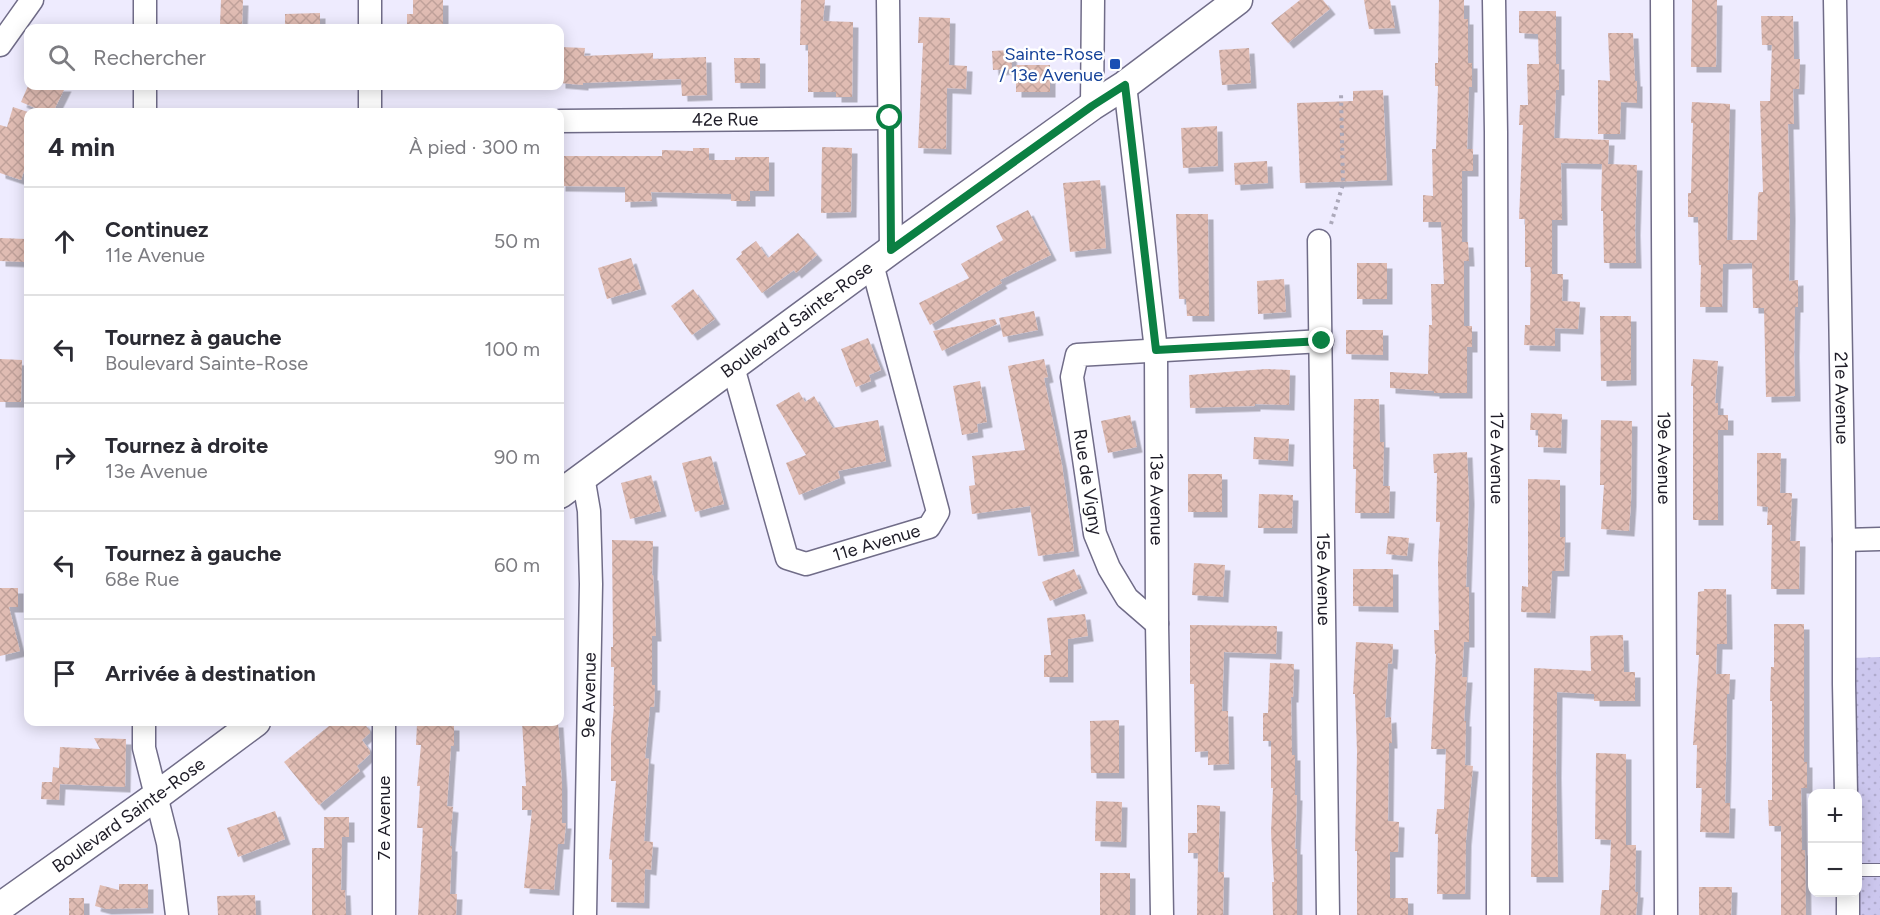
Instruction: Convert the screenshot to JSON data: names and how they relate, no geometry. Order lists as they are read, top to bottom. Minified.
{"streets":{"street":["42e Rue","Boulevard Sainte-Rose","21e Avenue","17e Avenue","19e Avenue","Rue de Vigny","13e Avenue","11e Avenue","15e Avenue","9e Avenue","7e Avenue"]},"crossings":[["42e Rue","11e Avenue"],["Boulevard Sainte-Rose","13e Avenue"],["Boulevard Sainte-Rose","11e Avenue"],["Boulevard Sainte-Rose","9e Avenue"],["Rue de Vigny","13e Avenue"]],"places":{"transit":["Sainte-Rose / 13e Avenue"]},"page":{"search":"Rechercher","heading":["4 min","À pied · 300 m"],"list":[["Continuez","11e Avenue","50 m"],["Tournez à gauche","Boulevard Sainte-Rose","100 m"],["Tournez à droite","13e Avenue","90 m"],["Tournez à gauche","68e Rue","60 m"],"Arrivée à destination"],"map_buttons":["+","−"]}}
